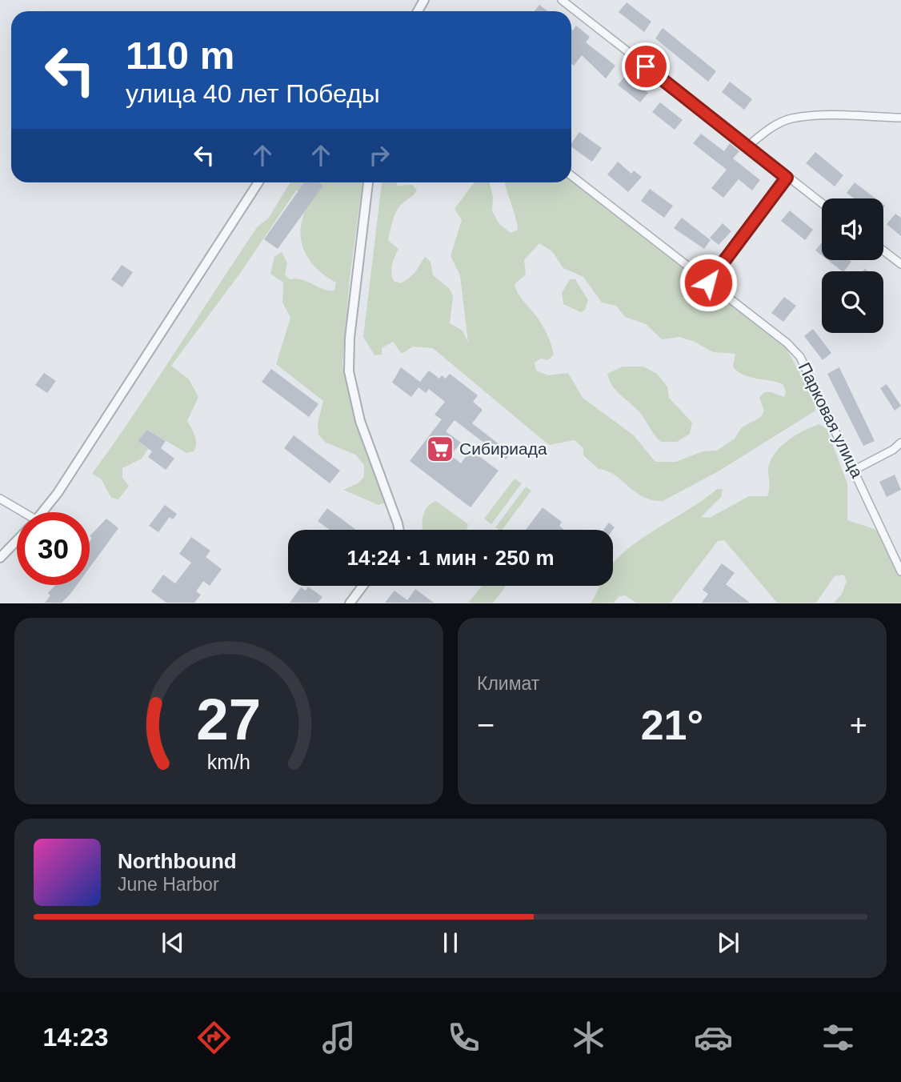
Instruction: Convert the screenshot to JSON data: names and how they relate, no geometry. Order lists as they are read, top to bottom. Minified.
{"streets":{"street":["Парковая улица"]},"places":{"supermarket":["Сибириада"]},"page":{"turn":["110 m","улица 40 лет Победы"],"limit":"30","trip":"14:24 · 1 мин · 250 m","tile":"Климат","heat":["−","21°","+"],"song":["Northbound","June Harbor"],"tabs":"14:23","gauge":["27","km/h"]}}
